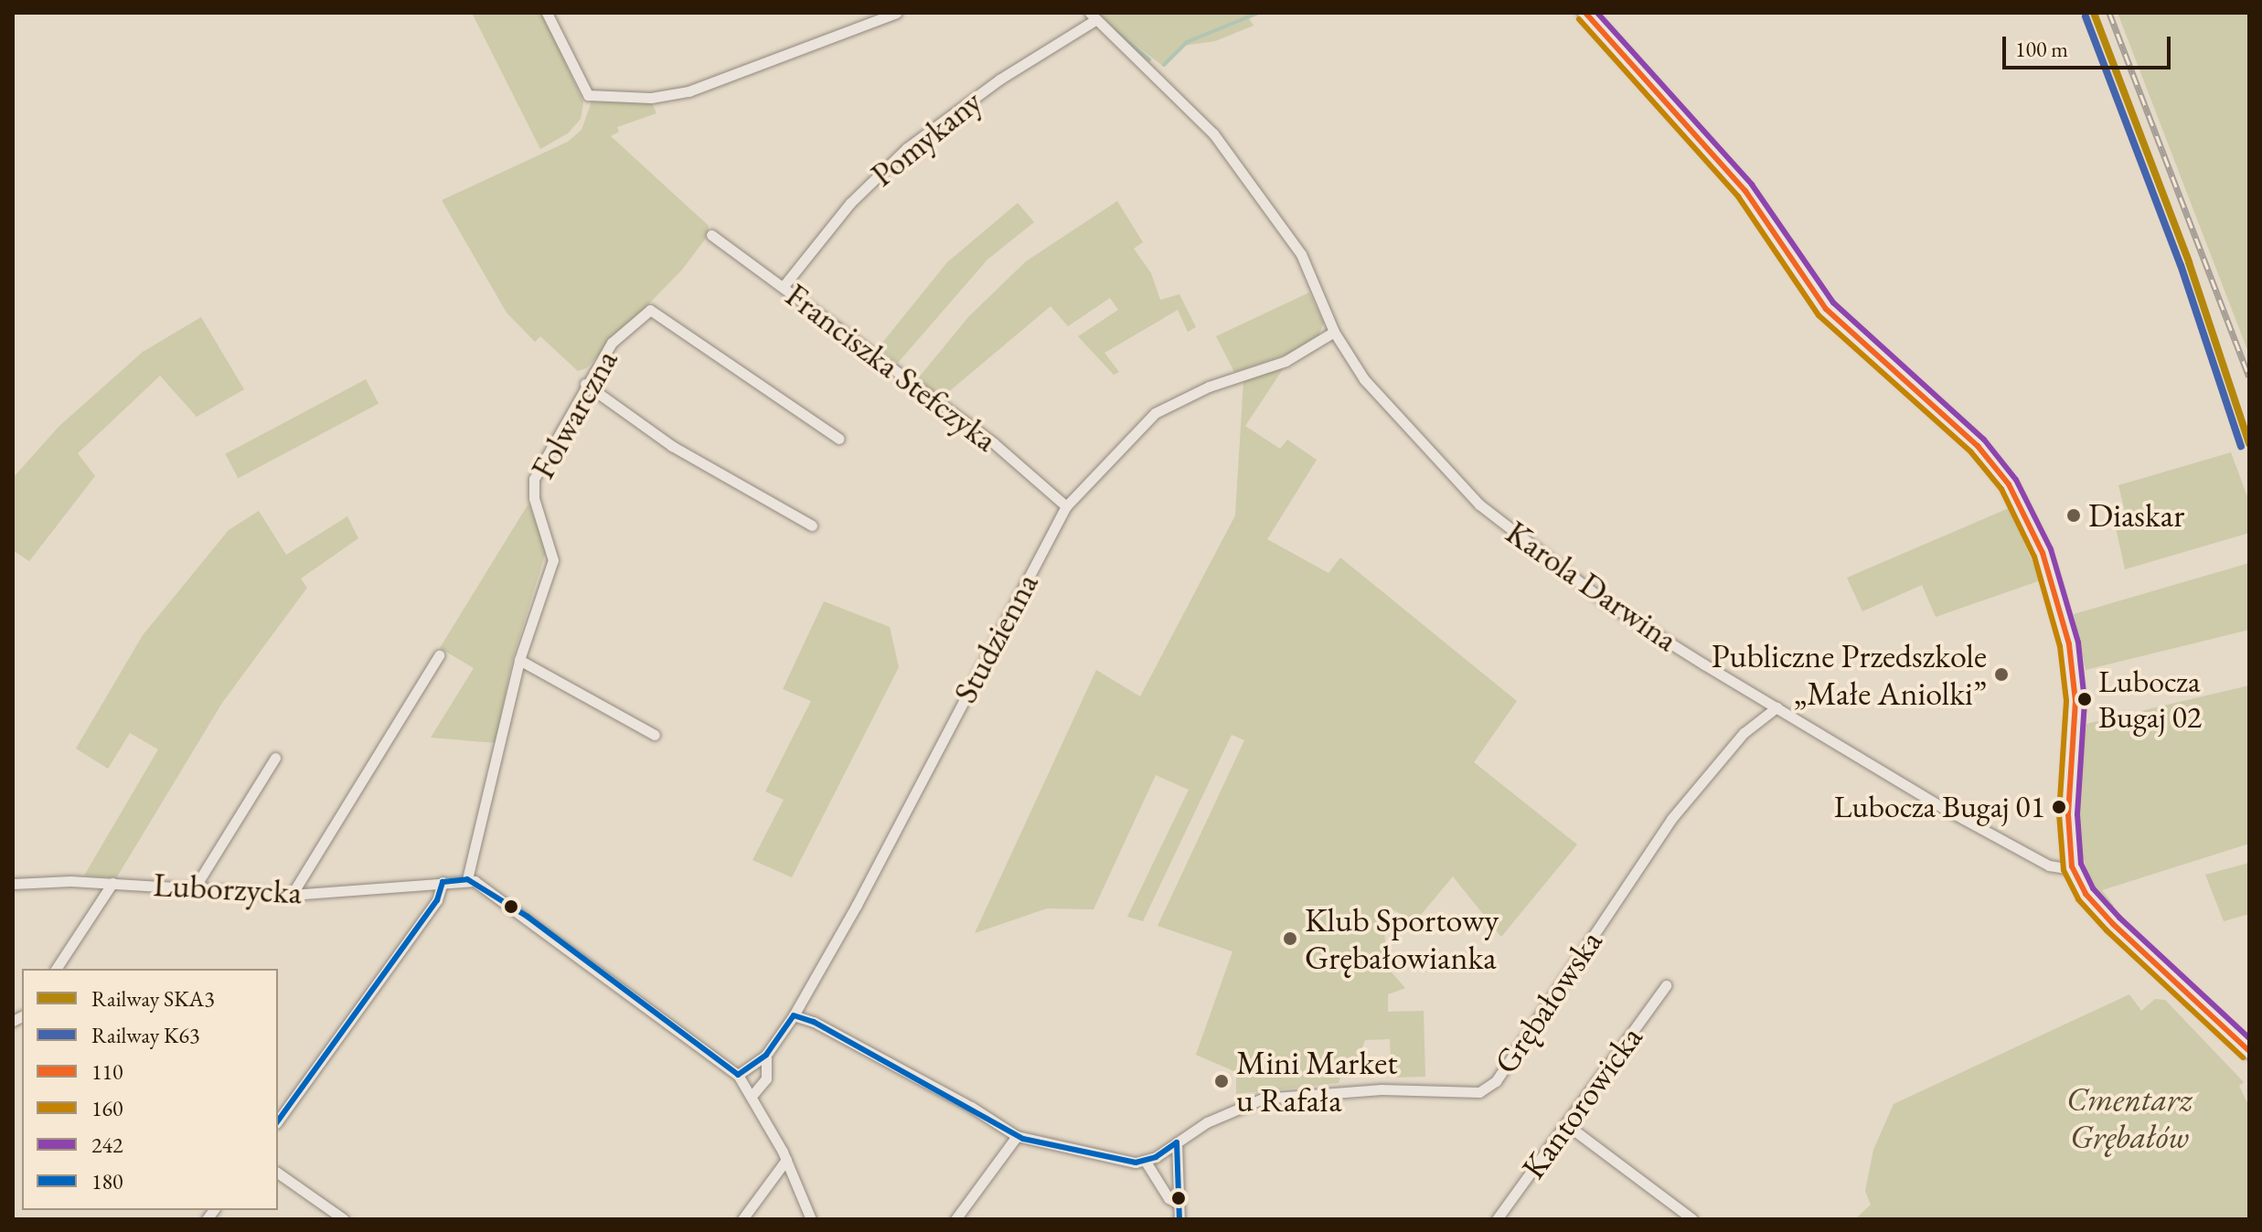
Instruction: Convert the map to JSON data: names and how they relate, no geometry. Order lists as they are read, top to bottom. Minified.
{"streets":{"street":["Pomykany","Franciszka Stefczyka","Folwarczna","Karola Darwina","Studzienna","Luborzycka","Grębałowska","Kantorowicka"]},"crossings":[["Pomykany","Franciszka Stefczyka"],["Pomykany","Karola Darwina"],["Franciszka Stefczyka","Studzienna"],["Karola Darwina","Studzienna"],["Karola Darwina","Grębałowska"]],"parks":["Cmentarz Grębałów"],"places":["Diaskar","Publiczne Przedszkole „Małe Aniolki”","Lubocza Bugaj 02","Lubocza Bugaj 01","Klub Sportowy Grębałowianka","Mini Market u Rafała"],"lines":["rail line SKA3","transit line 110","transit line 242","rail line K63","transit line 160","transit line 180"],"legend":["Railway SKA3","Railway K63","110","160","242","180"],"scale_bar":"100 m"}
